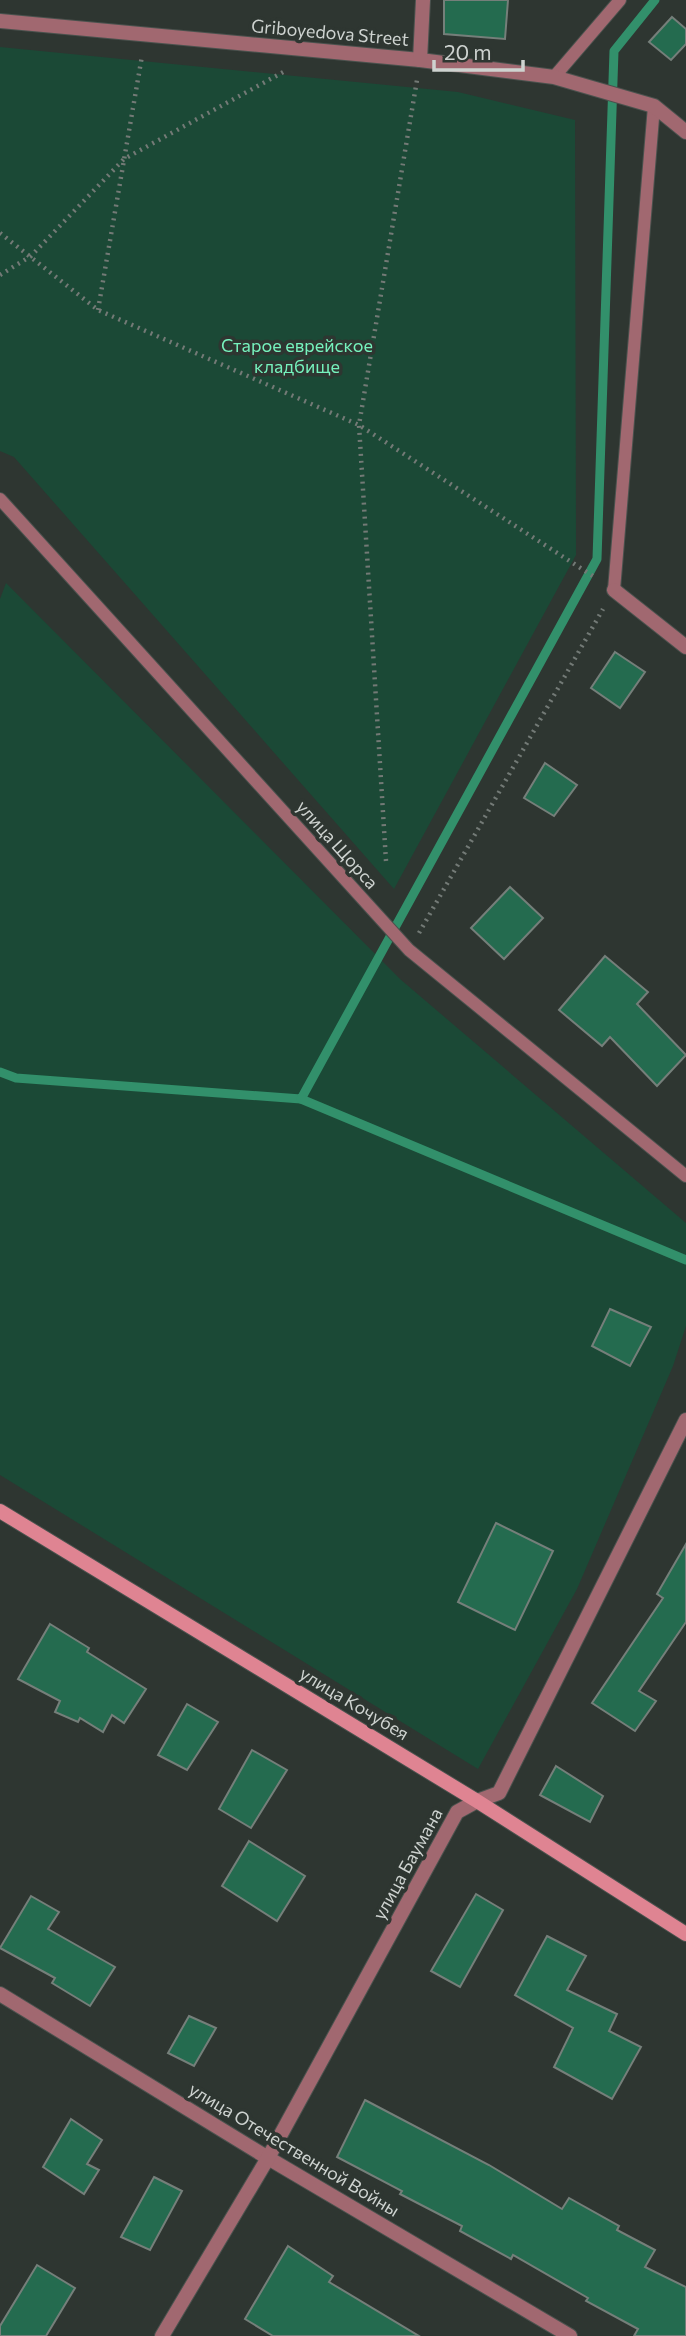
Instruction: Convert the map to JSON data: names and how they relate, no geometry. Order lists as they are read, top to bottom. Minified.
{"streets":{"main road":["улица Кочубея"],"street":["Griboyedova Street","улица Баумана","улица Отечественной Войны"],"lane":["улица Щорса"]},"crossings":[["улица Кочубея","улица Баумана"],["улица Баумана","улица Отечественной Войны"]],"parks":["Старое еврейское кладбище"],"scale_bar":"20 m"}
